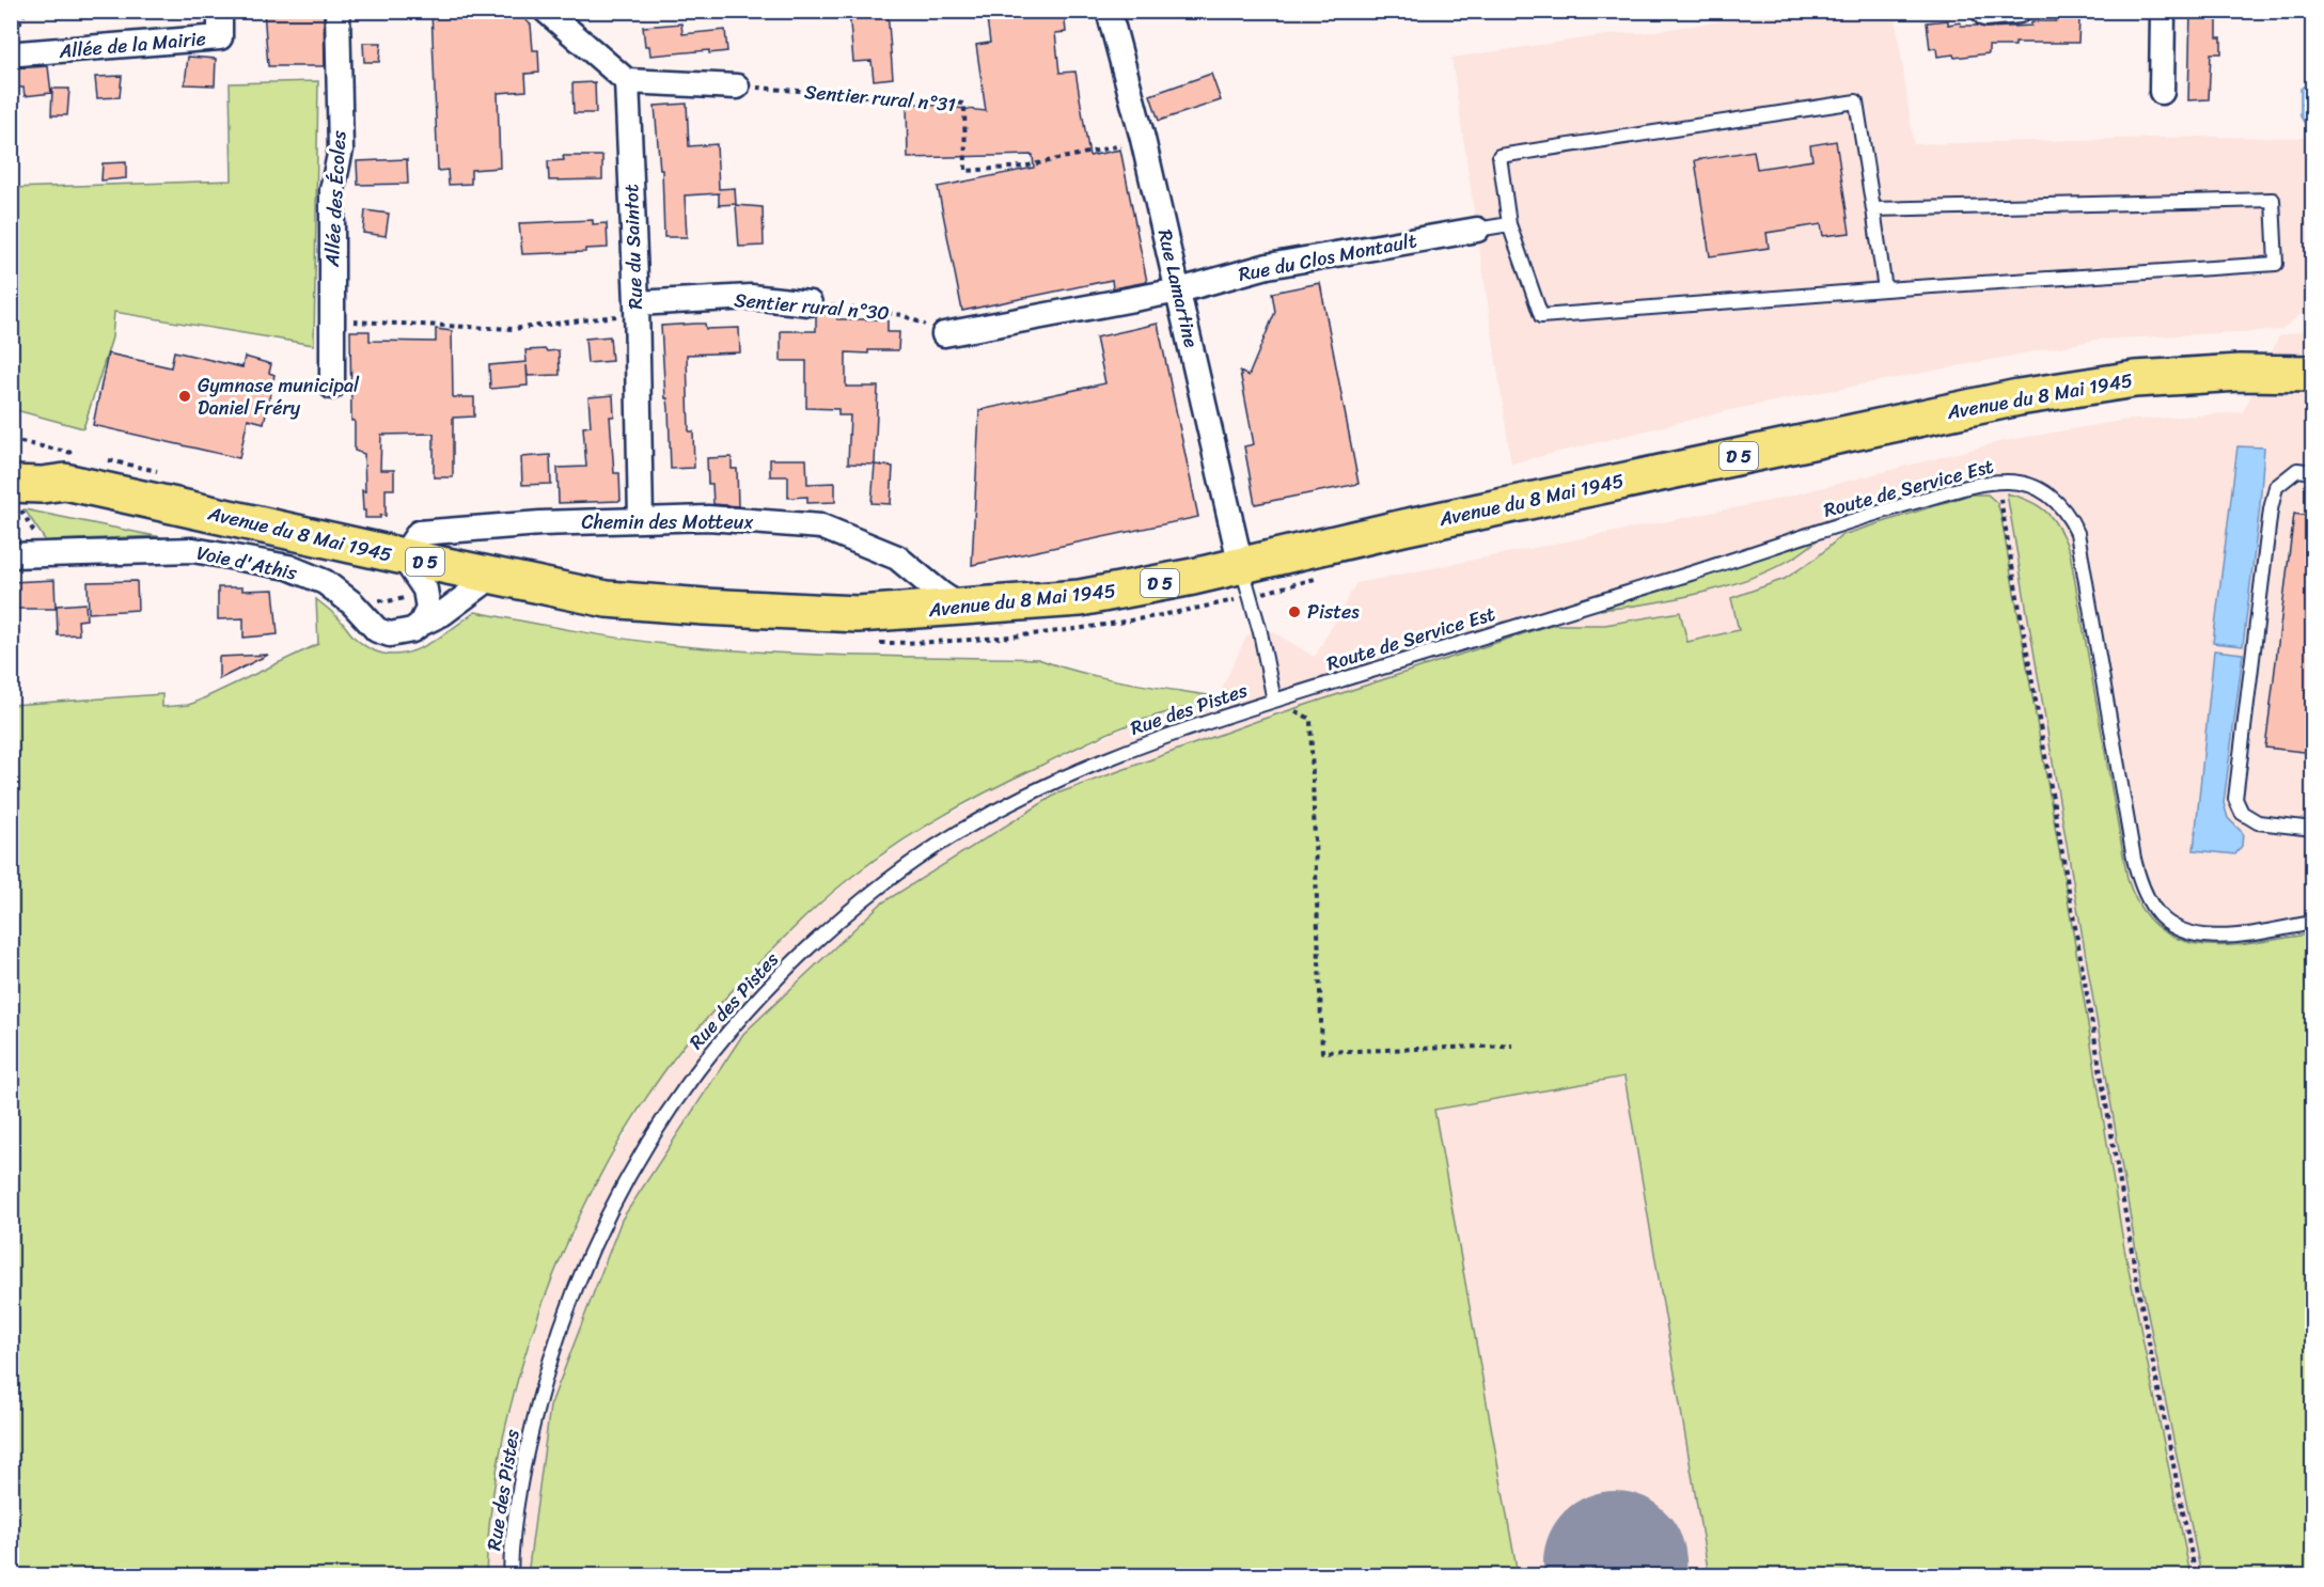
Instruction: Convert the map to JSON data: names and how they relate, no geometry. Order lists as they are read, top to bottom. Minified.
{"streets":{"main road":["Avenue du 8 Mai 1945","D 5"],"street":["Allée de la Mairie","Allée des Écoles","Rue du Saintot","Rue du Clos Montault","Rue Lamartine","Sentier rural n°30","Chemin des Motteux","Voie d'Athis"],"lane":["Route de Service Est","Rue des Pistes"],"path":["Sentier rural n°31"]},"crossings":[["Sentier rural n°31","Rue Lamartine"],["Rue du Saintot","Sentier rural n°30"],["Rue du Saintot","Chemin des Motteux"],["Rue du Clos Montault","Rue Lamartine"],["Rue du Clos Montault","Sentier rural n°30"],["Rue Lamartine","Avenue du 8 Mai 1945"],["Avenue du 8 Mai 1945","Chemin des Motteux"],["Route de Service Est","Rue des Pistes"]],"places":["Gymnase municipal Daniel Fréry","Pistes"]}
